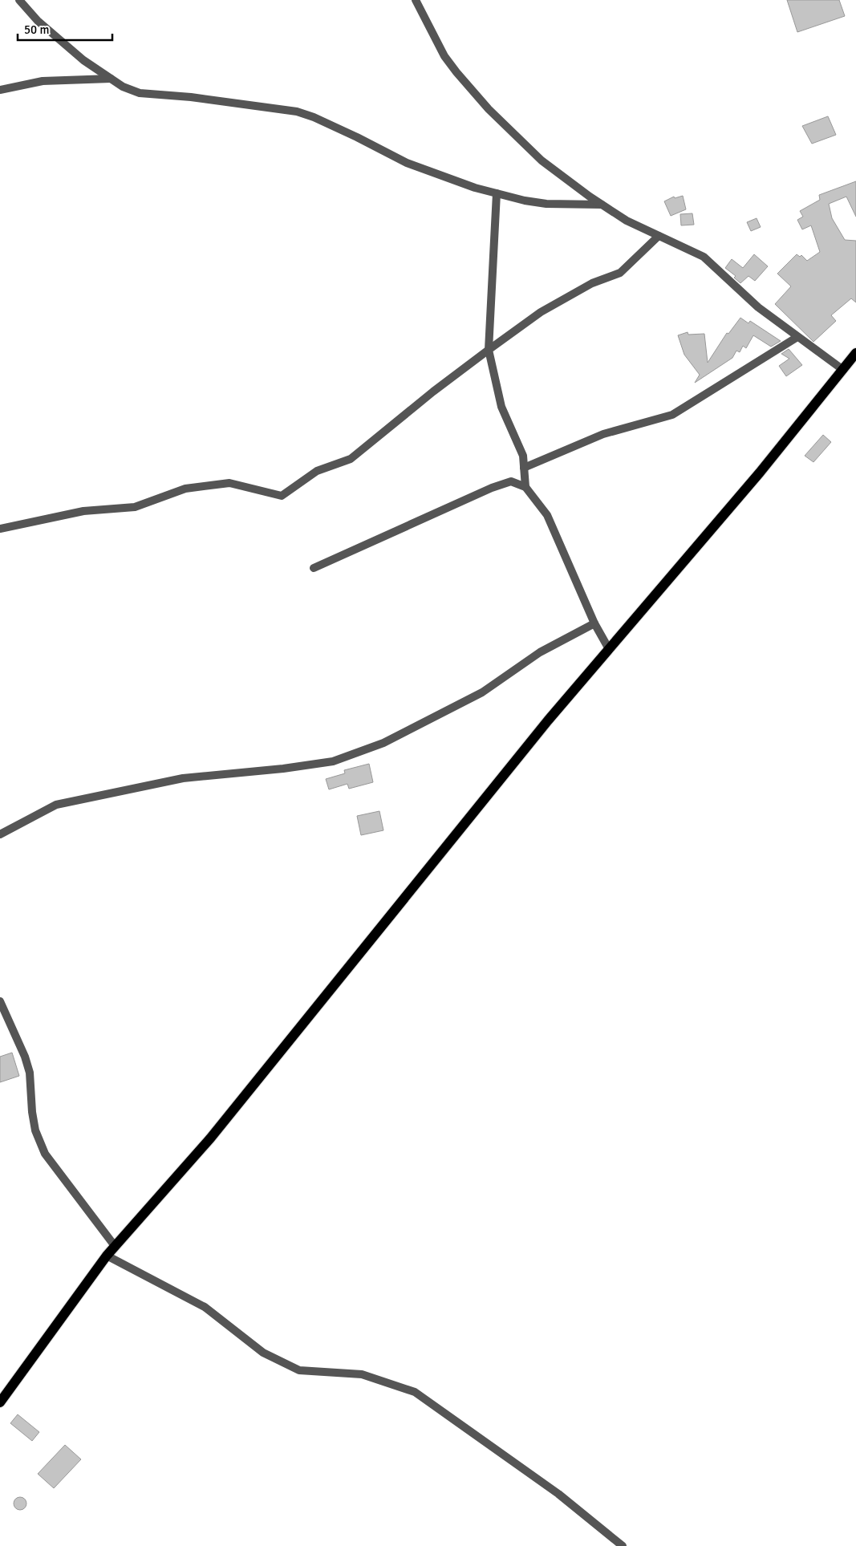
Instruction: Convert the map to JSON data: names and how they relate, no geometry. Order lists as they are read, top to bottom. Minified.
{"scale_bar":"50 m"}
